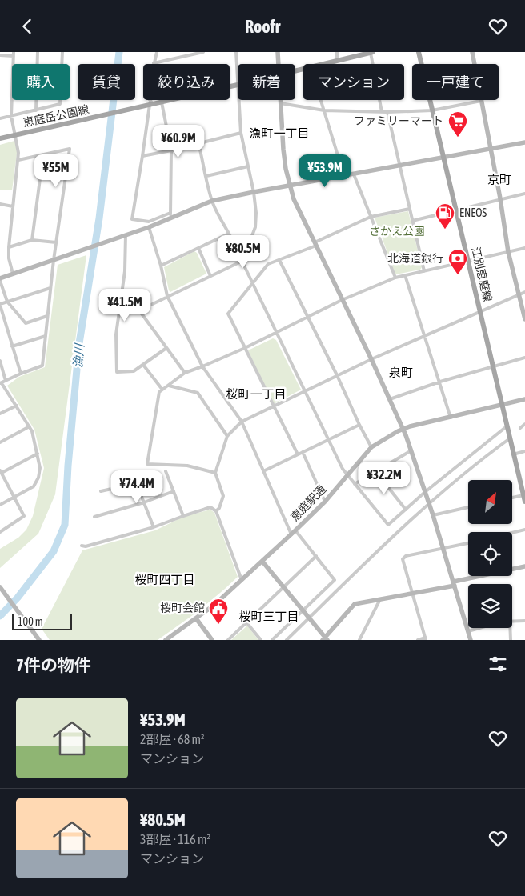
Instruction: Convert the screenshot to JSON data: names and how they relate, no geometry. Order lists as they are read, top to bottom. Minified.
{"streets":{"main road":["恵庭岳公園線","江別恵庭線"],"street":["恵庭駅通"]},"crossings":[["江別恵庭線","恵庭駅通"]],"districts":["漁町一丁目","京町","泉町","桜町一丁目","桜町四丁目","桜町三丁目"],"water":["漁川"],"parks":["さかえ公園"],"places":{"supermarket":["ファミリーマート"],"fuel station":["ENEOS"],"bank":["北海道銀行"],"public building":["桜町会館"]},"scale_bar":"100 m","north":"top right","page":{"header":"Roofr","chip":["購入","賃貸","絞り込み","新着","マンション","一戸建て"],"price":["¥60.9M","¥55M","¥53.9M","¥80.5M","¥41.5M","¥32.2M","¥74.4M"],"scale":"100 m","heading":"7件の物件","list":[{"name":"¥53.9M","note":"2部屋 · 68 m² · マンション"},{"name":"¥80.5M","note":"3部屋 · 116 m² · マンション"}]}}
